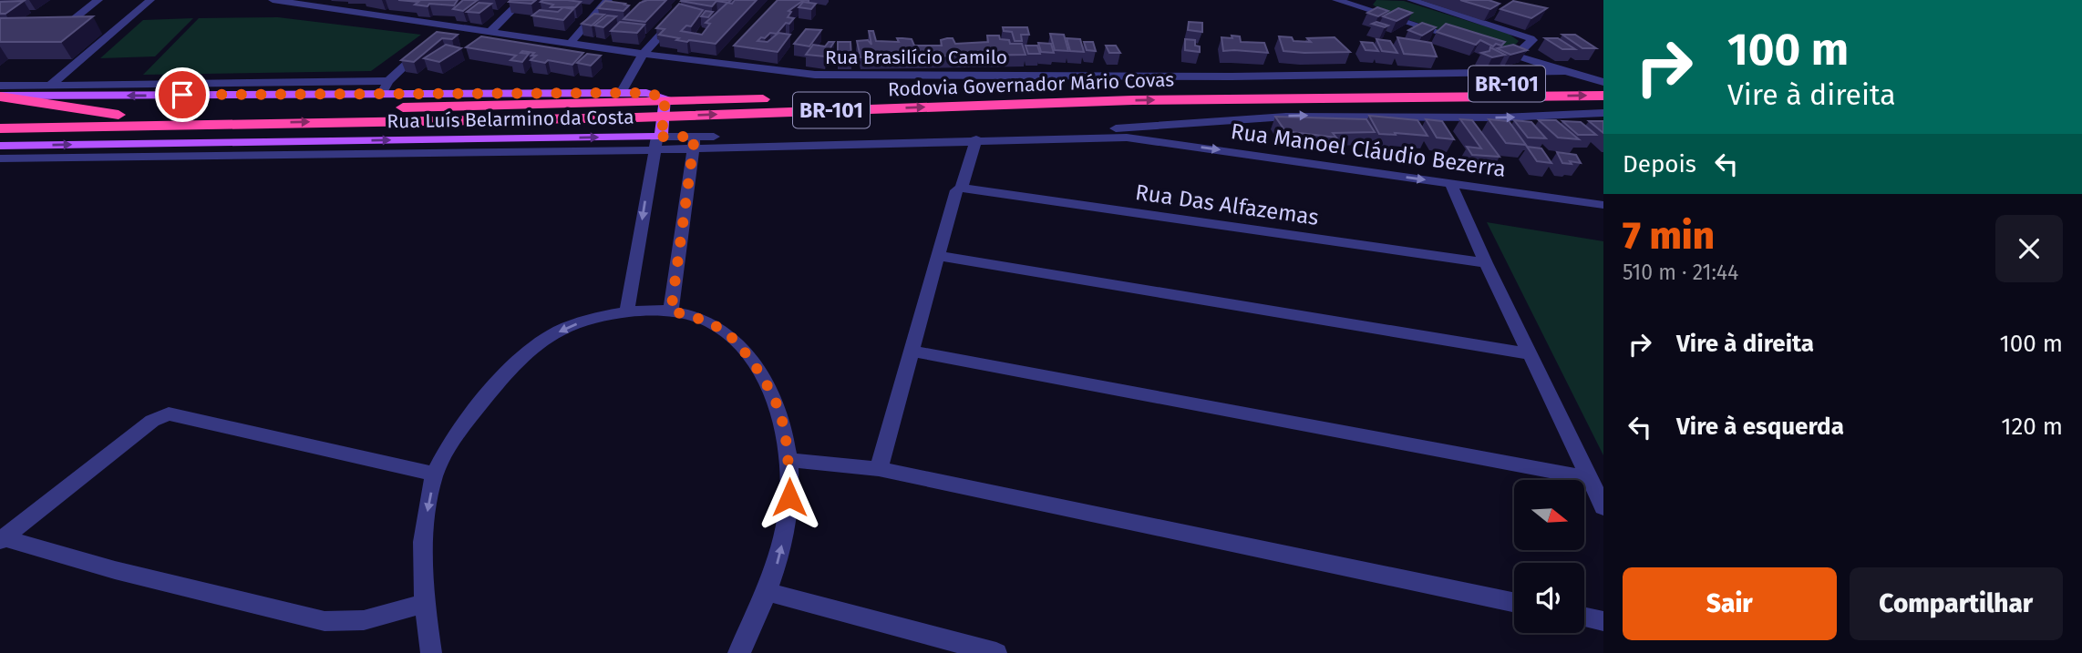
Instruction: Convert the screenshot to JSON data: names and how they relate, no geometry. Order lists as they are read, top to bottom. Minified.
{"streets":{"highway":["BR-101","Rodovia Governador Mário Covas"],"main road":["Rua Luís Belarmino da Costa"],"street":["Rua Brasilício Camilo","Rua Manoel Cláudio Bezerra","Rua Das Alfazemas"]},"north":"right","page":{"turn":["100 m","Vire à direita"],"then":"Depois","heading":["7 min","510 m · 21:44"],"list":[{"name":"Vire à direita","value":"100 m"},{"name":"Vire à esquerda","value":"120 m"}],"buttons":["Sair","Compartilhar"]}}
